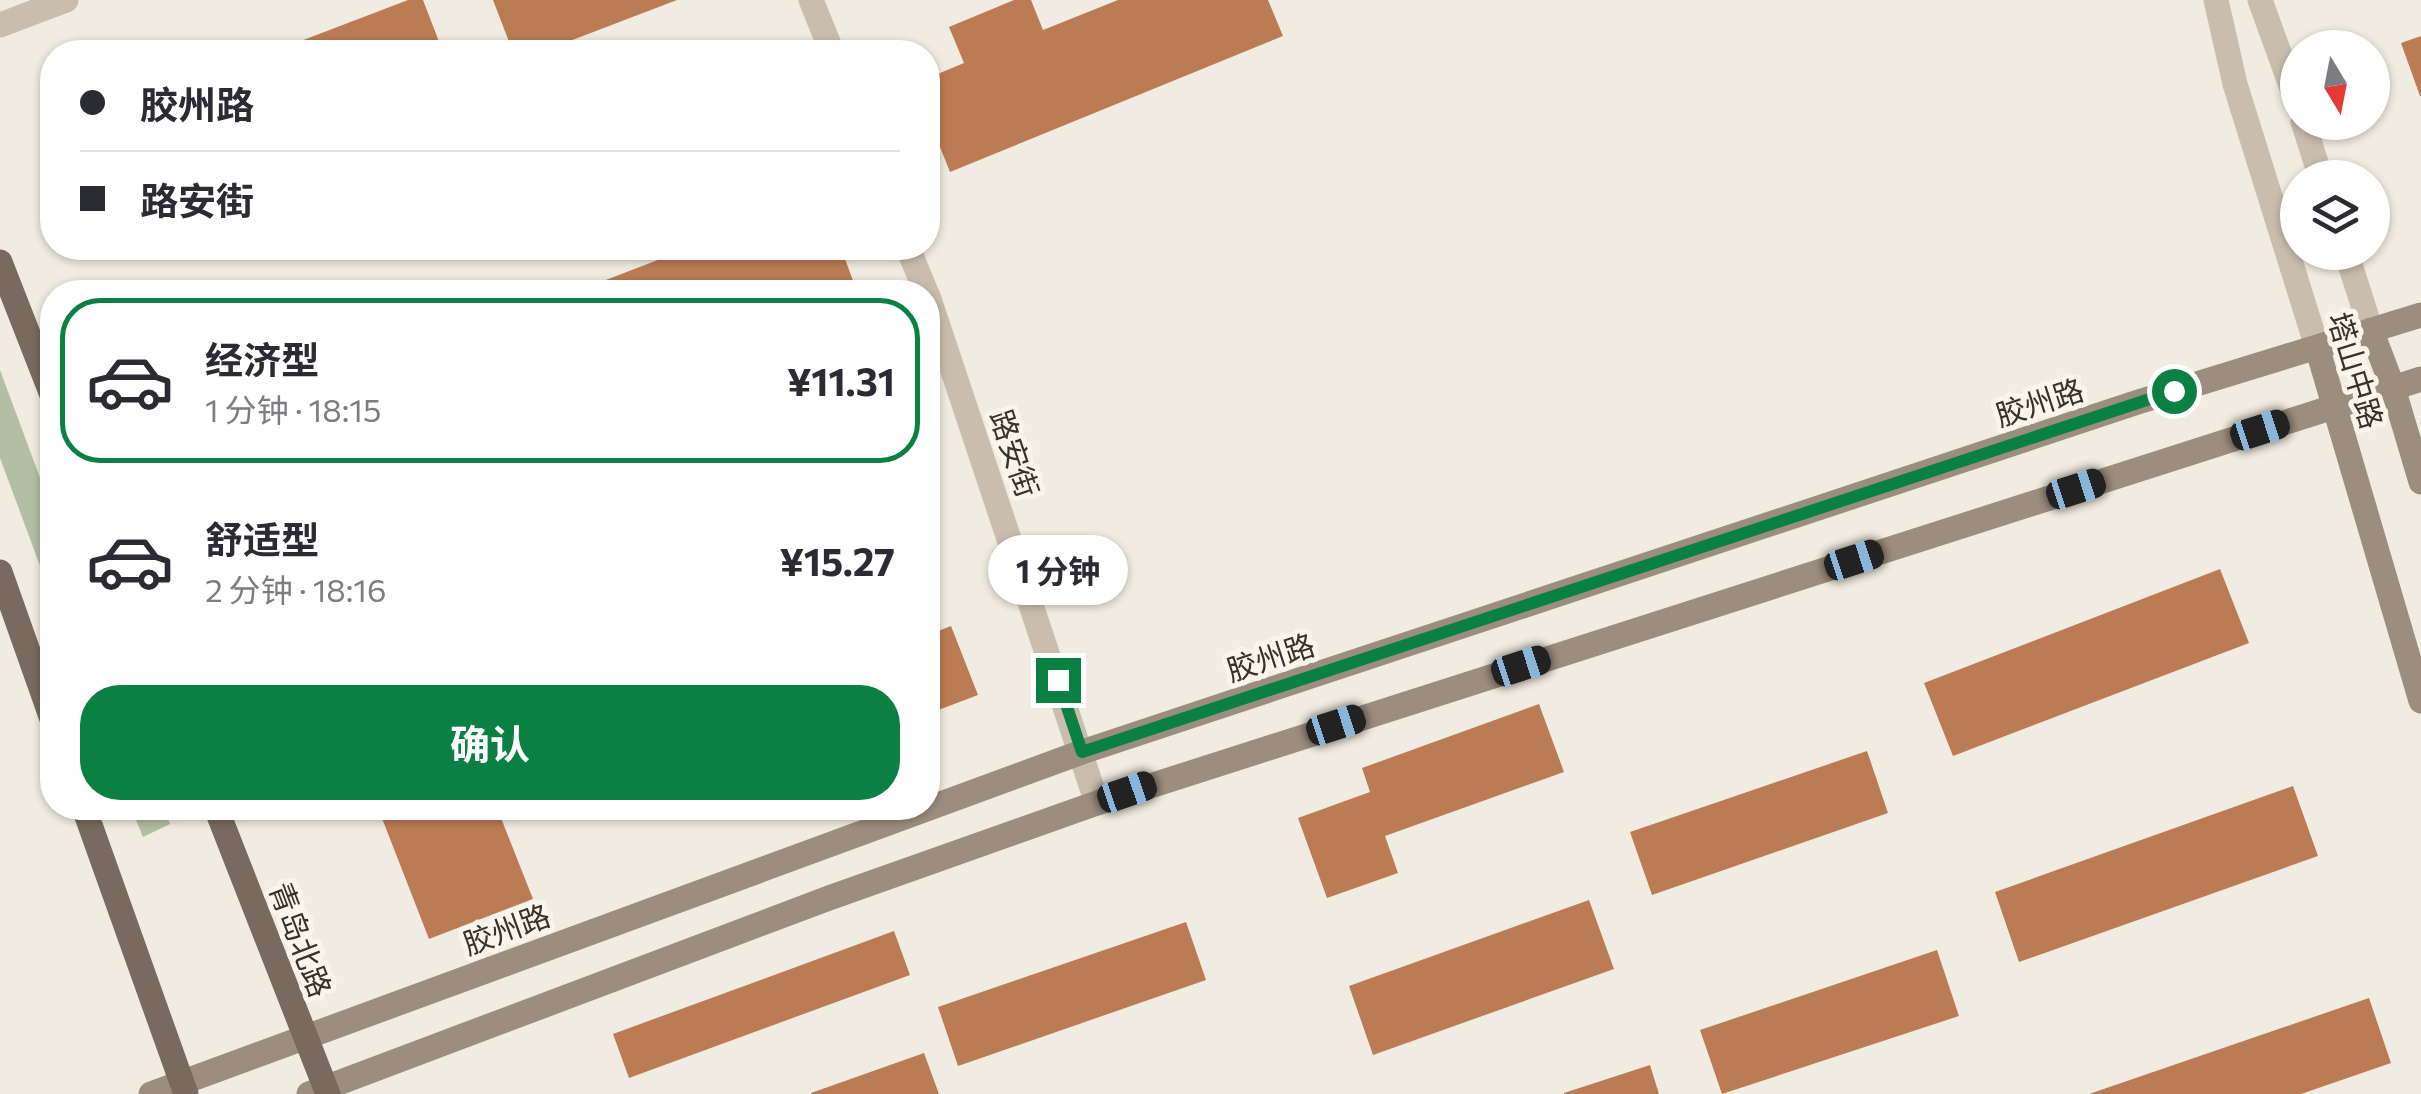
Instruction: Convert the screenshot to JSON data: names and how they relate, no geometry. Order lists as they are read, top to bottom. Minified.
{"streets":{"main road":["塔山中路","胶州路","青岛北路"],"street":["路安街"]},"crossings":[["塔山中路","胶州路"],["胶州路","路安街"],["胶州路","青岛北路"]],"north":"bottom","page":{"banner":["胶州路","路安街"],"list":[{"name":"经济型","note":"1 分钟 · 18:15","value":"¥11.31"},{"name":"舒适型","note":"2 分钟 · 18:16","value":"¥15.27"}],"bubble":"1 分钟","buttons":"确认"}}
